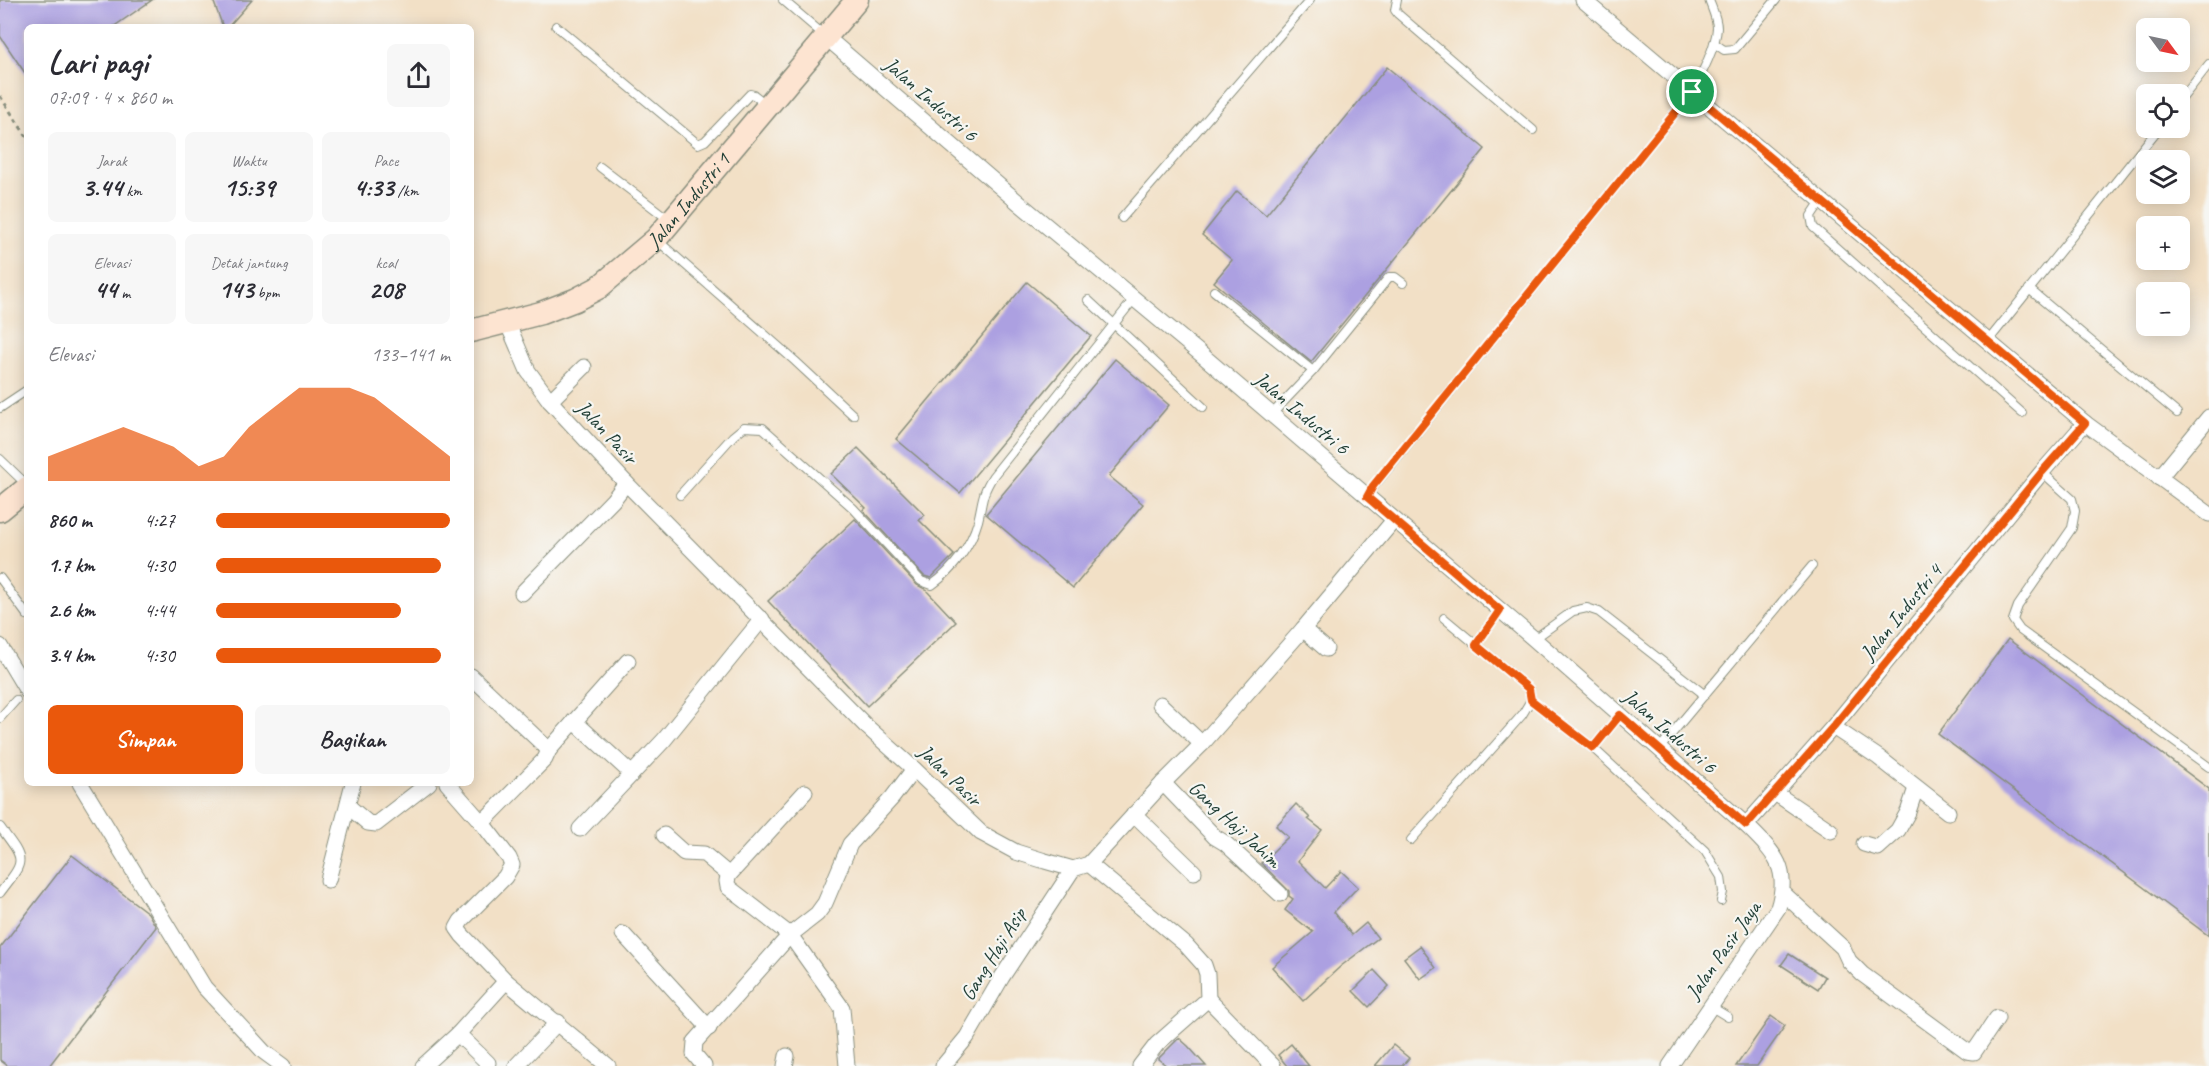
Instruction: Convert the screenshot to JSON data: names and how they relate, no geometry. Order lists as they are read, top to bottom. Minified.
{"streets":{"street":["Jalan Industri 6","Jalan Industri 1","Jalan Pasir","Jalan Industri 4","Gang Haji Jahim","Jalan Pasir Jaya","Gang Haji Asip"]},"crossings":[["Jalan Industri 6","Jalan Industri 1"],["Jalan Industri 6","Jalan Industri 4"],["Jalan Industri 6","Jalan Pasir Jaya"],["Jalan Industri 1","Jalan Pasir"],["Jalan Pasir","Gang Haji Asip"],["Jalan Industri 4","Jalan Pasir Jaya"]],"north":"bottom right","page":{"map_buttons":["+","−"],"heading":["Lari pagi","07:09 · 4 × 860 m"],"stats":[["Jarak","3.44 km"],["Waktu","15:39"],["Pace","4:33 /km"],["Elevasi","44 m"],["Detak jantung","143 bpm"],["kcal","208"]],"chart":["Elevasi","133–141 m"],"list":[{"name":"860 m","note":"4:27"},{"name":"1.7 km","note":"4:30"},{"name":"2.6 km","note":"4:44"},{"name":"3.4 km","note":"4:30"}],"buttons":["Simpan","Bagikan"]}}
